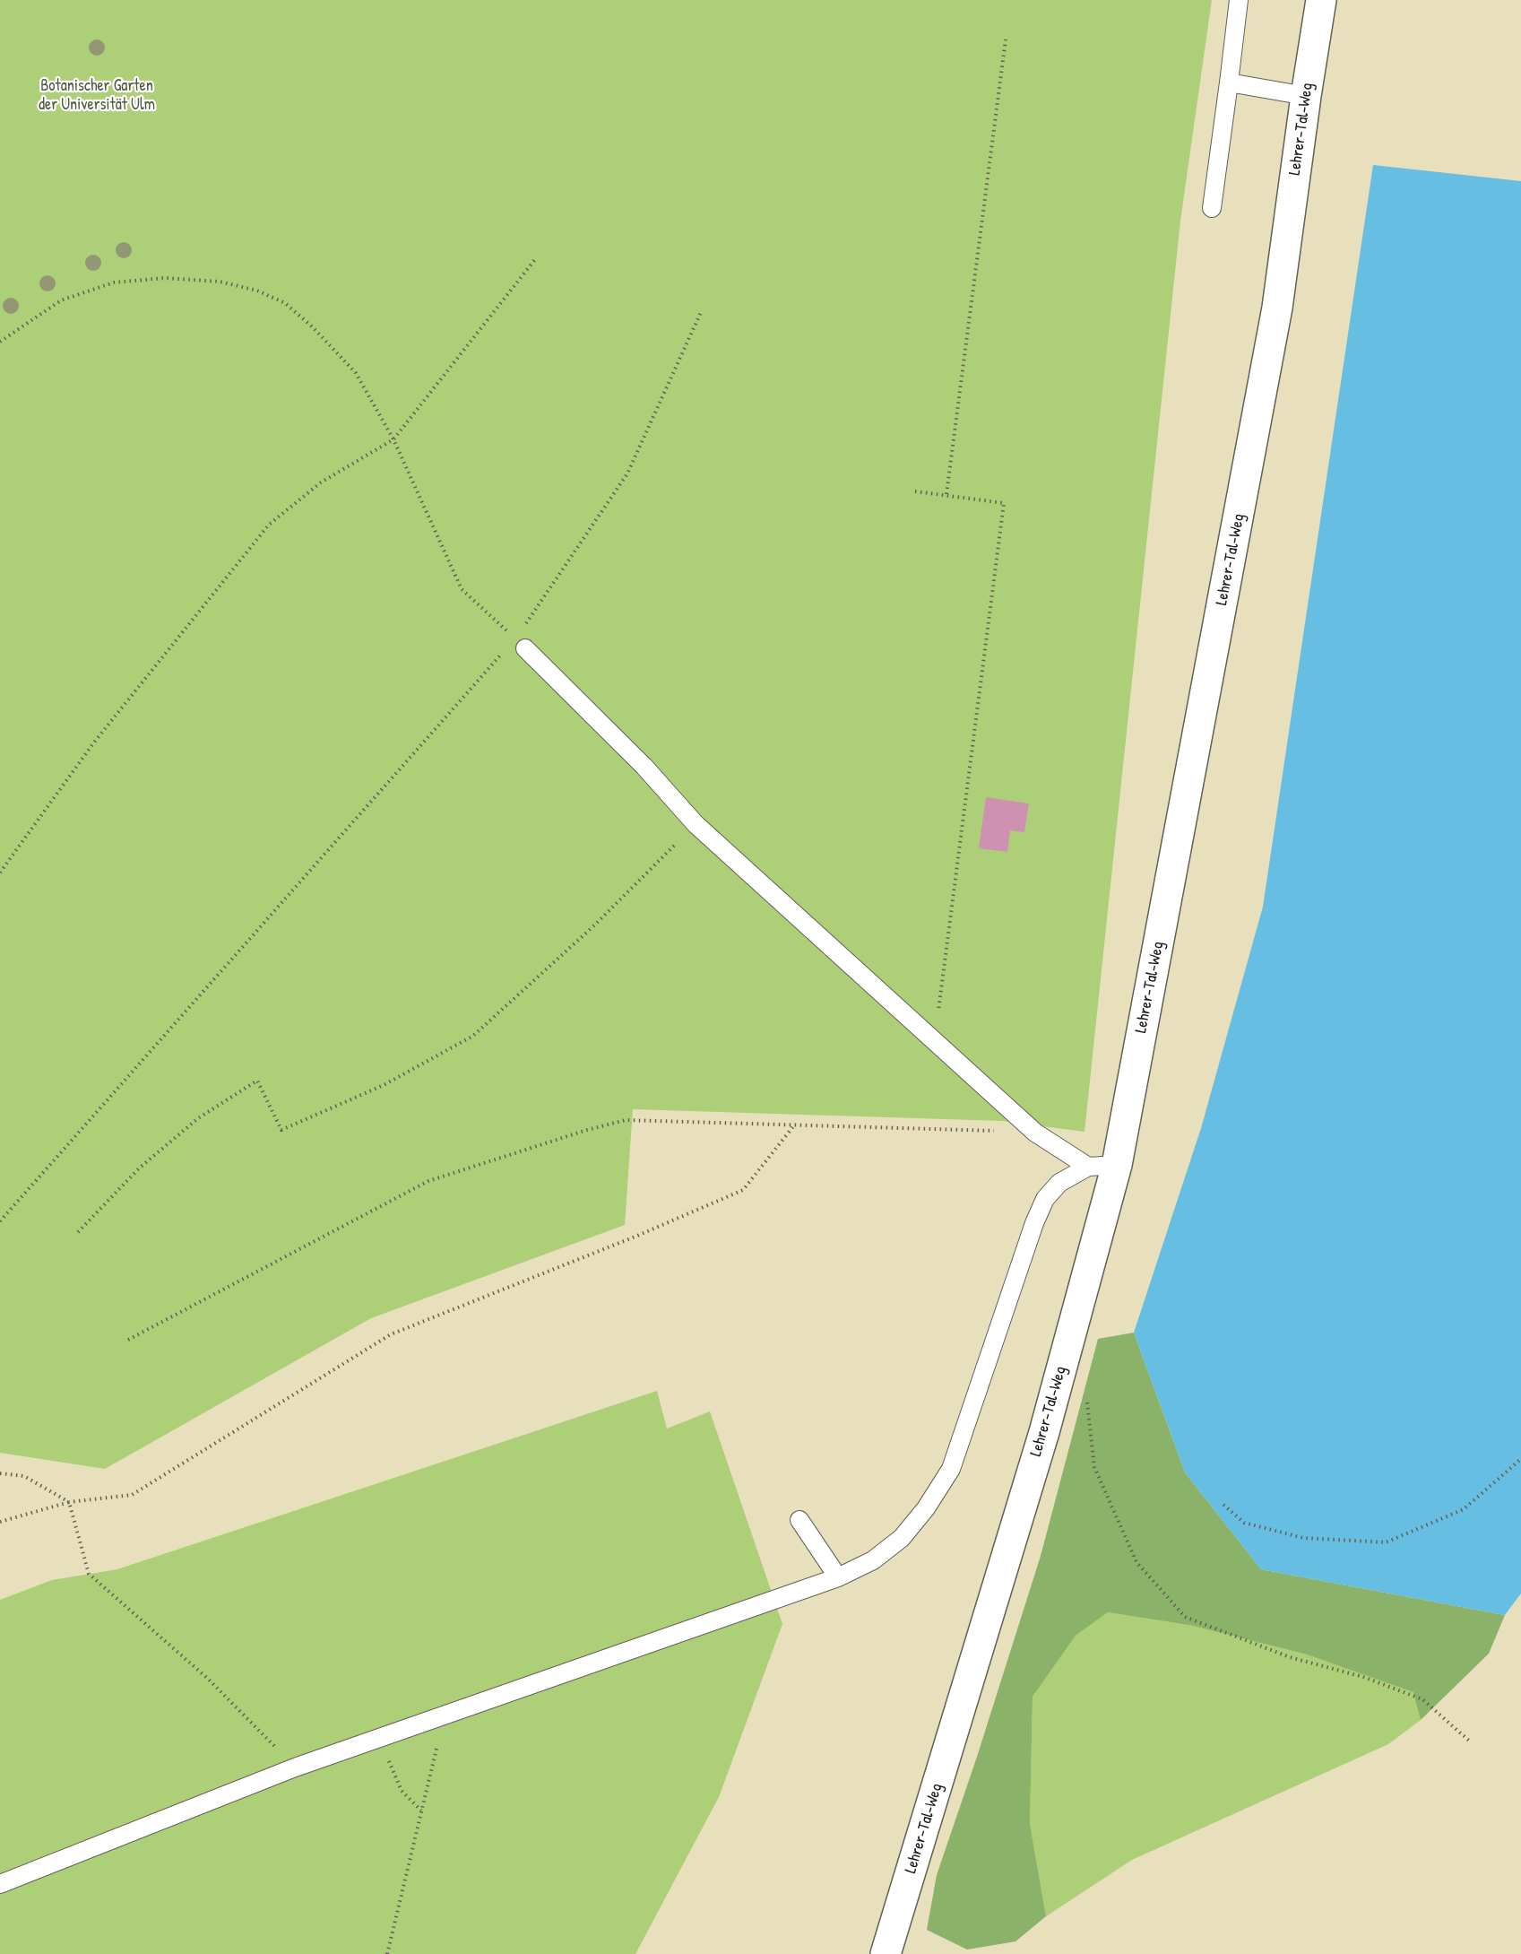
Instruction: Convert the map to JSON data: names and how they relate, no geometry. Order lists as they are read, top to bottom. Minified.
{"streets":{"street":["Lehrer-Tal-Weg"]},"parks":["Botanischer Garten der Universität Ulm"]}
